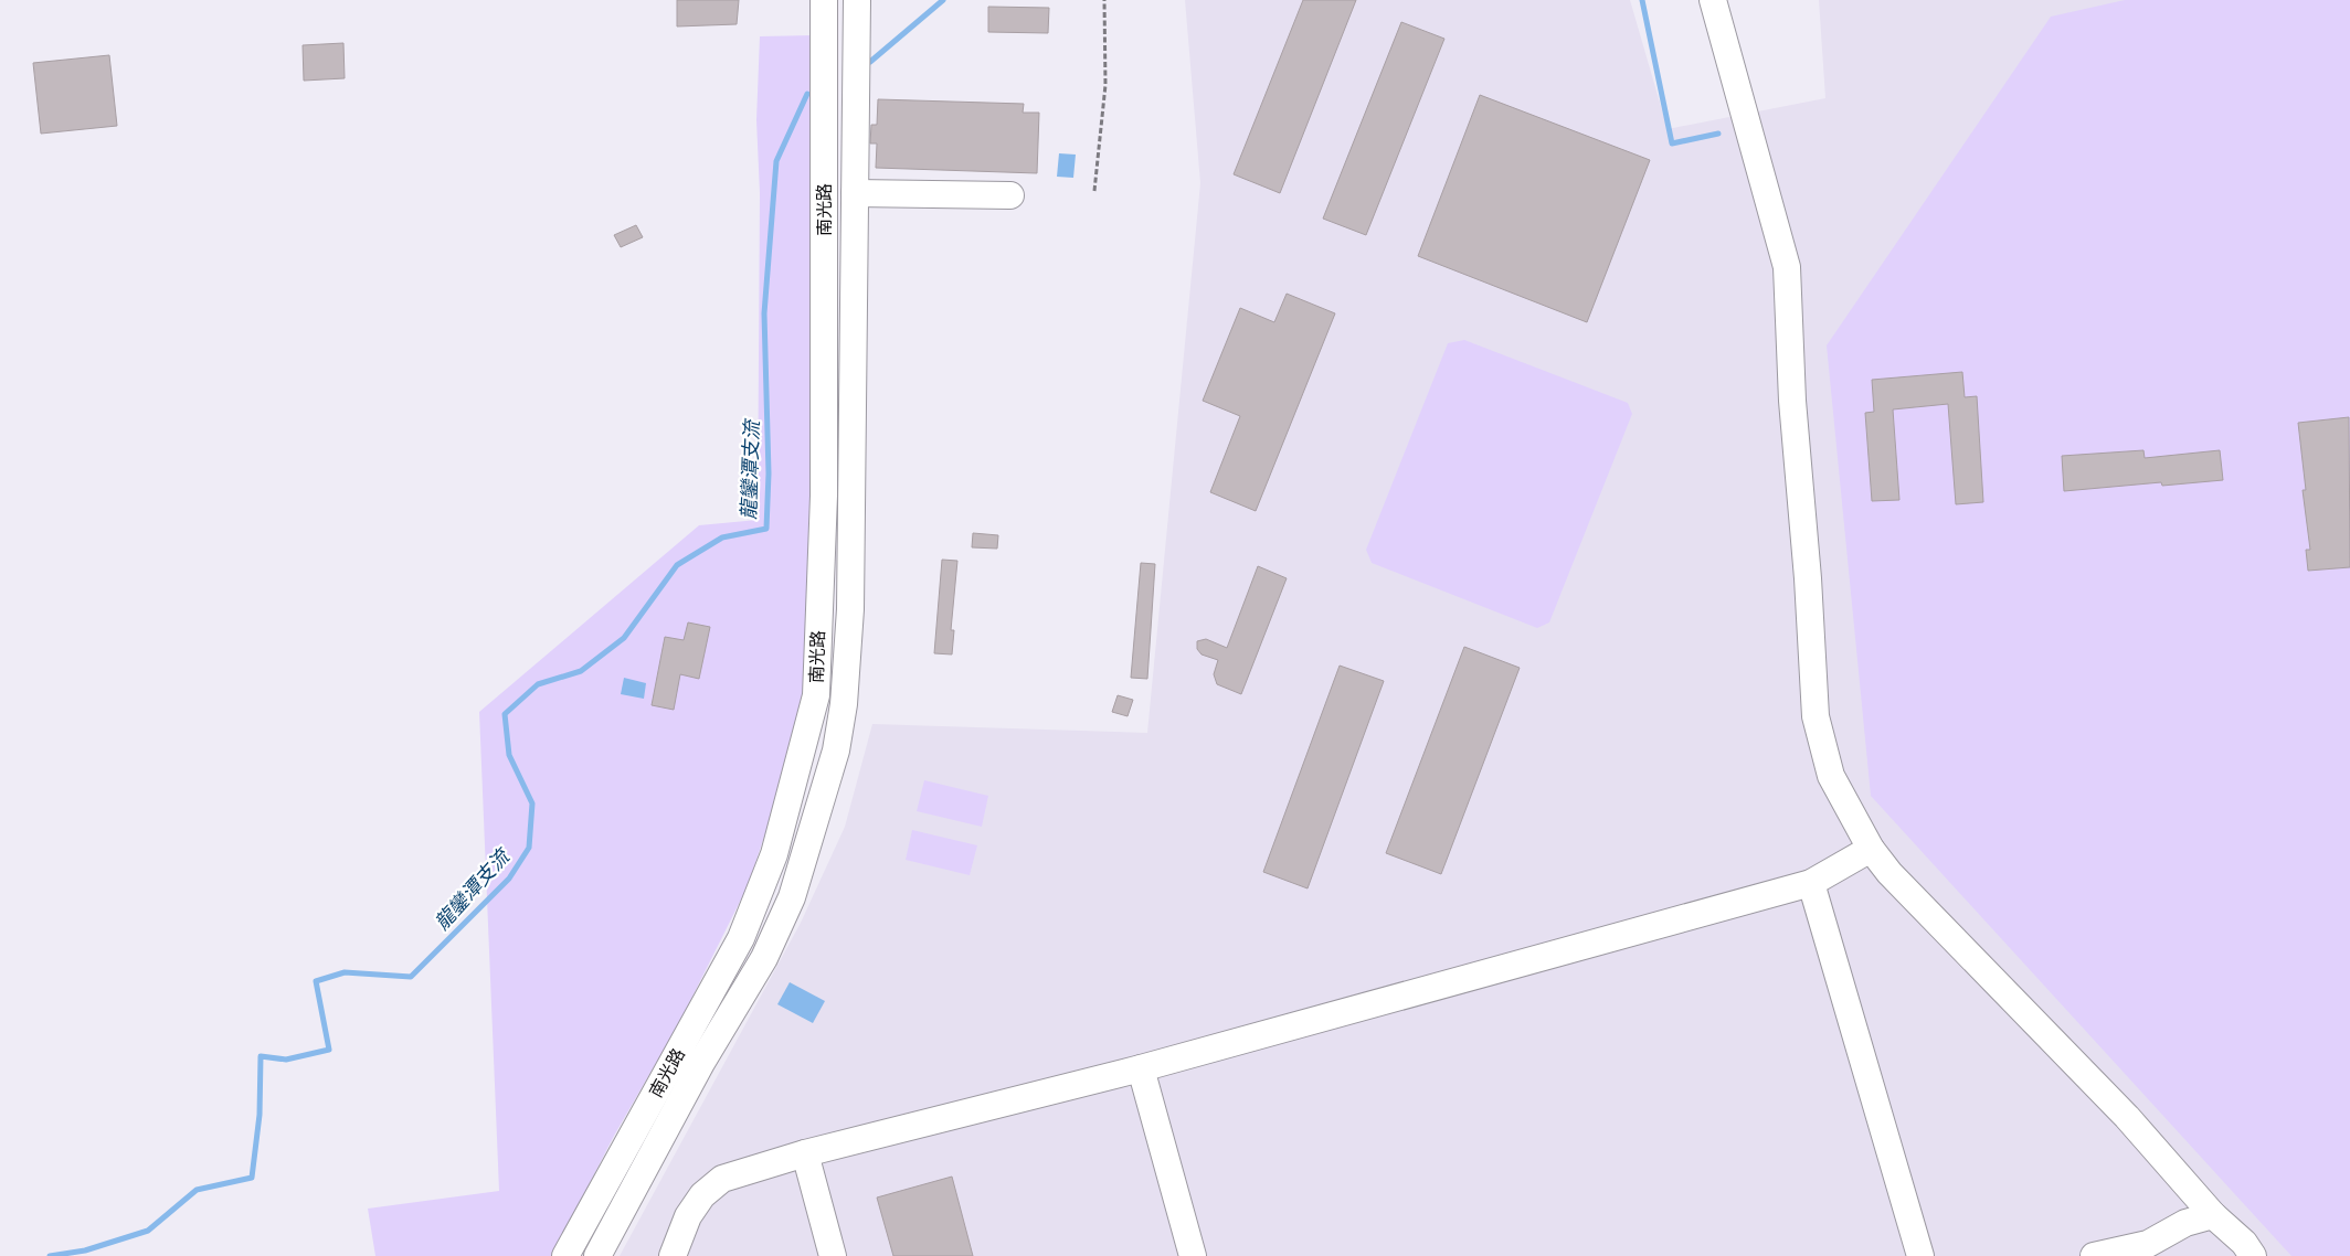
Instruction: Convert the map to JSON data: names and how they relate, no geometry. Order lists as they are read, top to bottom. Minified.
{"streets":{"street":["南光路"]},"water":["龍鑾潭支流"]}
